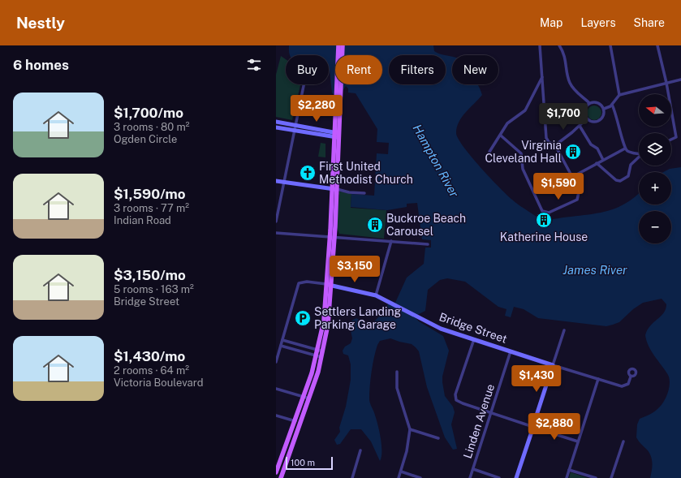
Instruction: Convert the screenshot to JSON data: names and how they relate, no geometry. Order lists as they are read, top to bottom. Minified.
{"streets":{"street":["Bridge Street","Linden Avenue"]},"crossings":[["Bridge Street","Linden Avenue"]],"water":["Hampton River","James River"],"places":{"building":["Virginia Cleveland Hall","Katherine House","Buckroe Beach Carousel"],"church":["First United Methodist Church"],"parking":["Settlers Landing Parking Garage"]},"scale_bar":"100 m","north":"left","page":{"header":"Nestly","nav":["Map","Layers","Share"],"heading":"6 homes","chip":["Buy","Rent","Filters","New"],"list":[{"name":"$1,700/mo","note":"3 rooms · 80 m² · Ogden Circle"},{"name":"$1,590/mo","note":"3 rooms · 77 m² · Indian Road"},{"name":"$3,150/mo","note":"5 rooms · 163 m² · Bridge Street"},{"name":"$1,430/mo","note":"2 rooms · 64 m² · Victoria Boulevard"}],"map_buttons":["+","−"],"price":["$2,280","$1,700","$1,590","$3,150","$1,430","$2,880"],"scale":"100 m"}}
